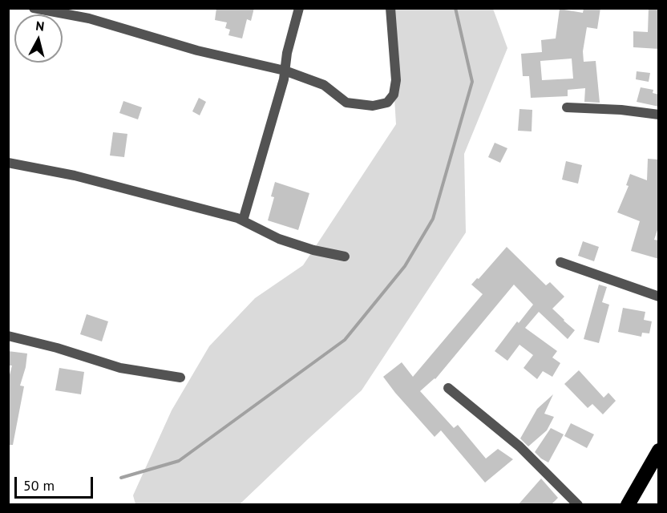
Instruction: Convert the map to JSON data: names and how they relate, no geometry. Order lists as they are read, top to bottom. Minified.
{"scale_bar":"50 m","north":"top"}
